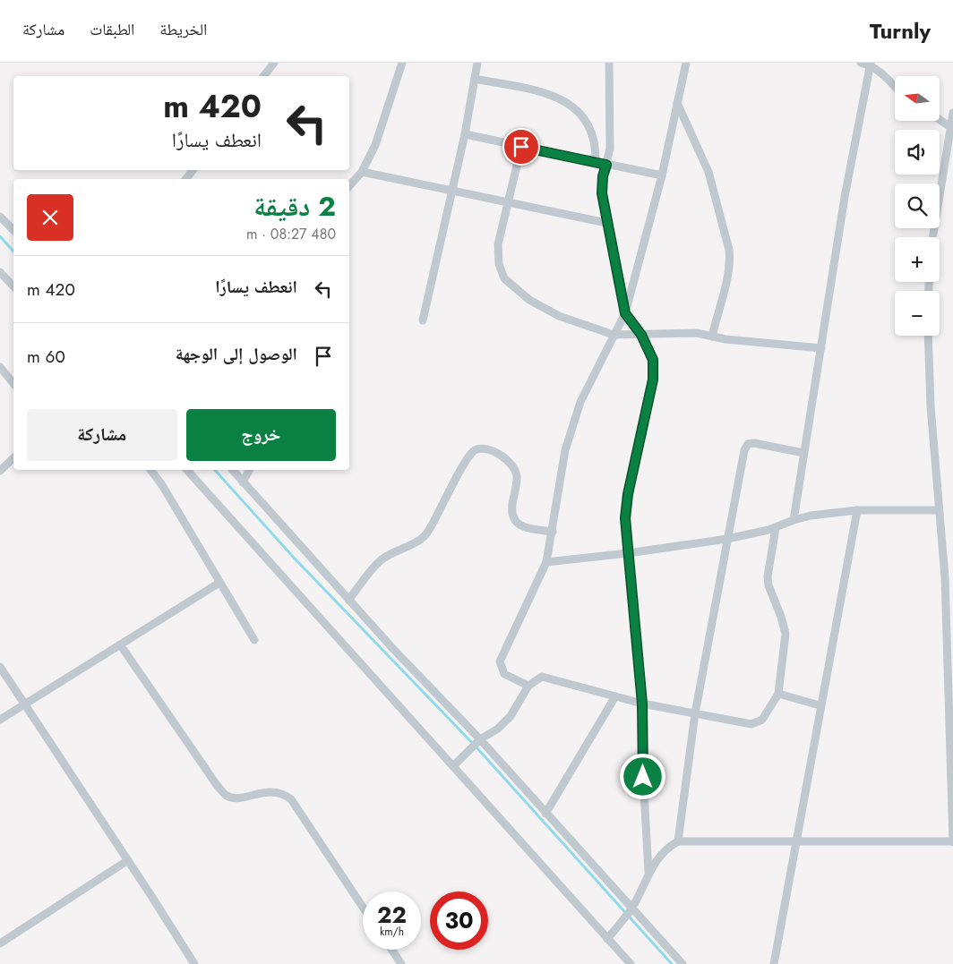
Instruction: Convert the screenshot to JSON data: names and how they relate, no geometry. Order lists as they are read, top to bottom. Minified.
{"north":"left","page":{"header":"Turnly","nav":["الخريطة","الطبقات","مشاركة"],"map_buttons":["+","−"],"turn":["420 m","انعطف يسارًا"],"heading":["2 دقيقة","480 m · 08:27"],"list":[{"name":"انعطف يسارًا","value":"420 m"},{"name":"الوصول إلى الوجهة","value":"60 m"}],"buttons":["خروج","مشاركة"],"speed":"22 km/h","limit":"30"}}
